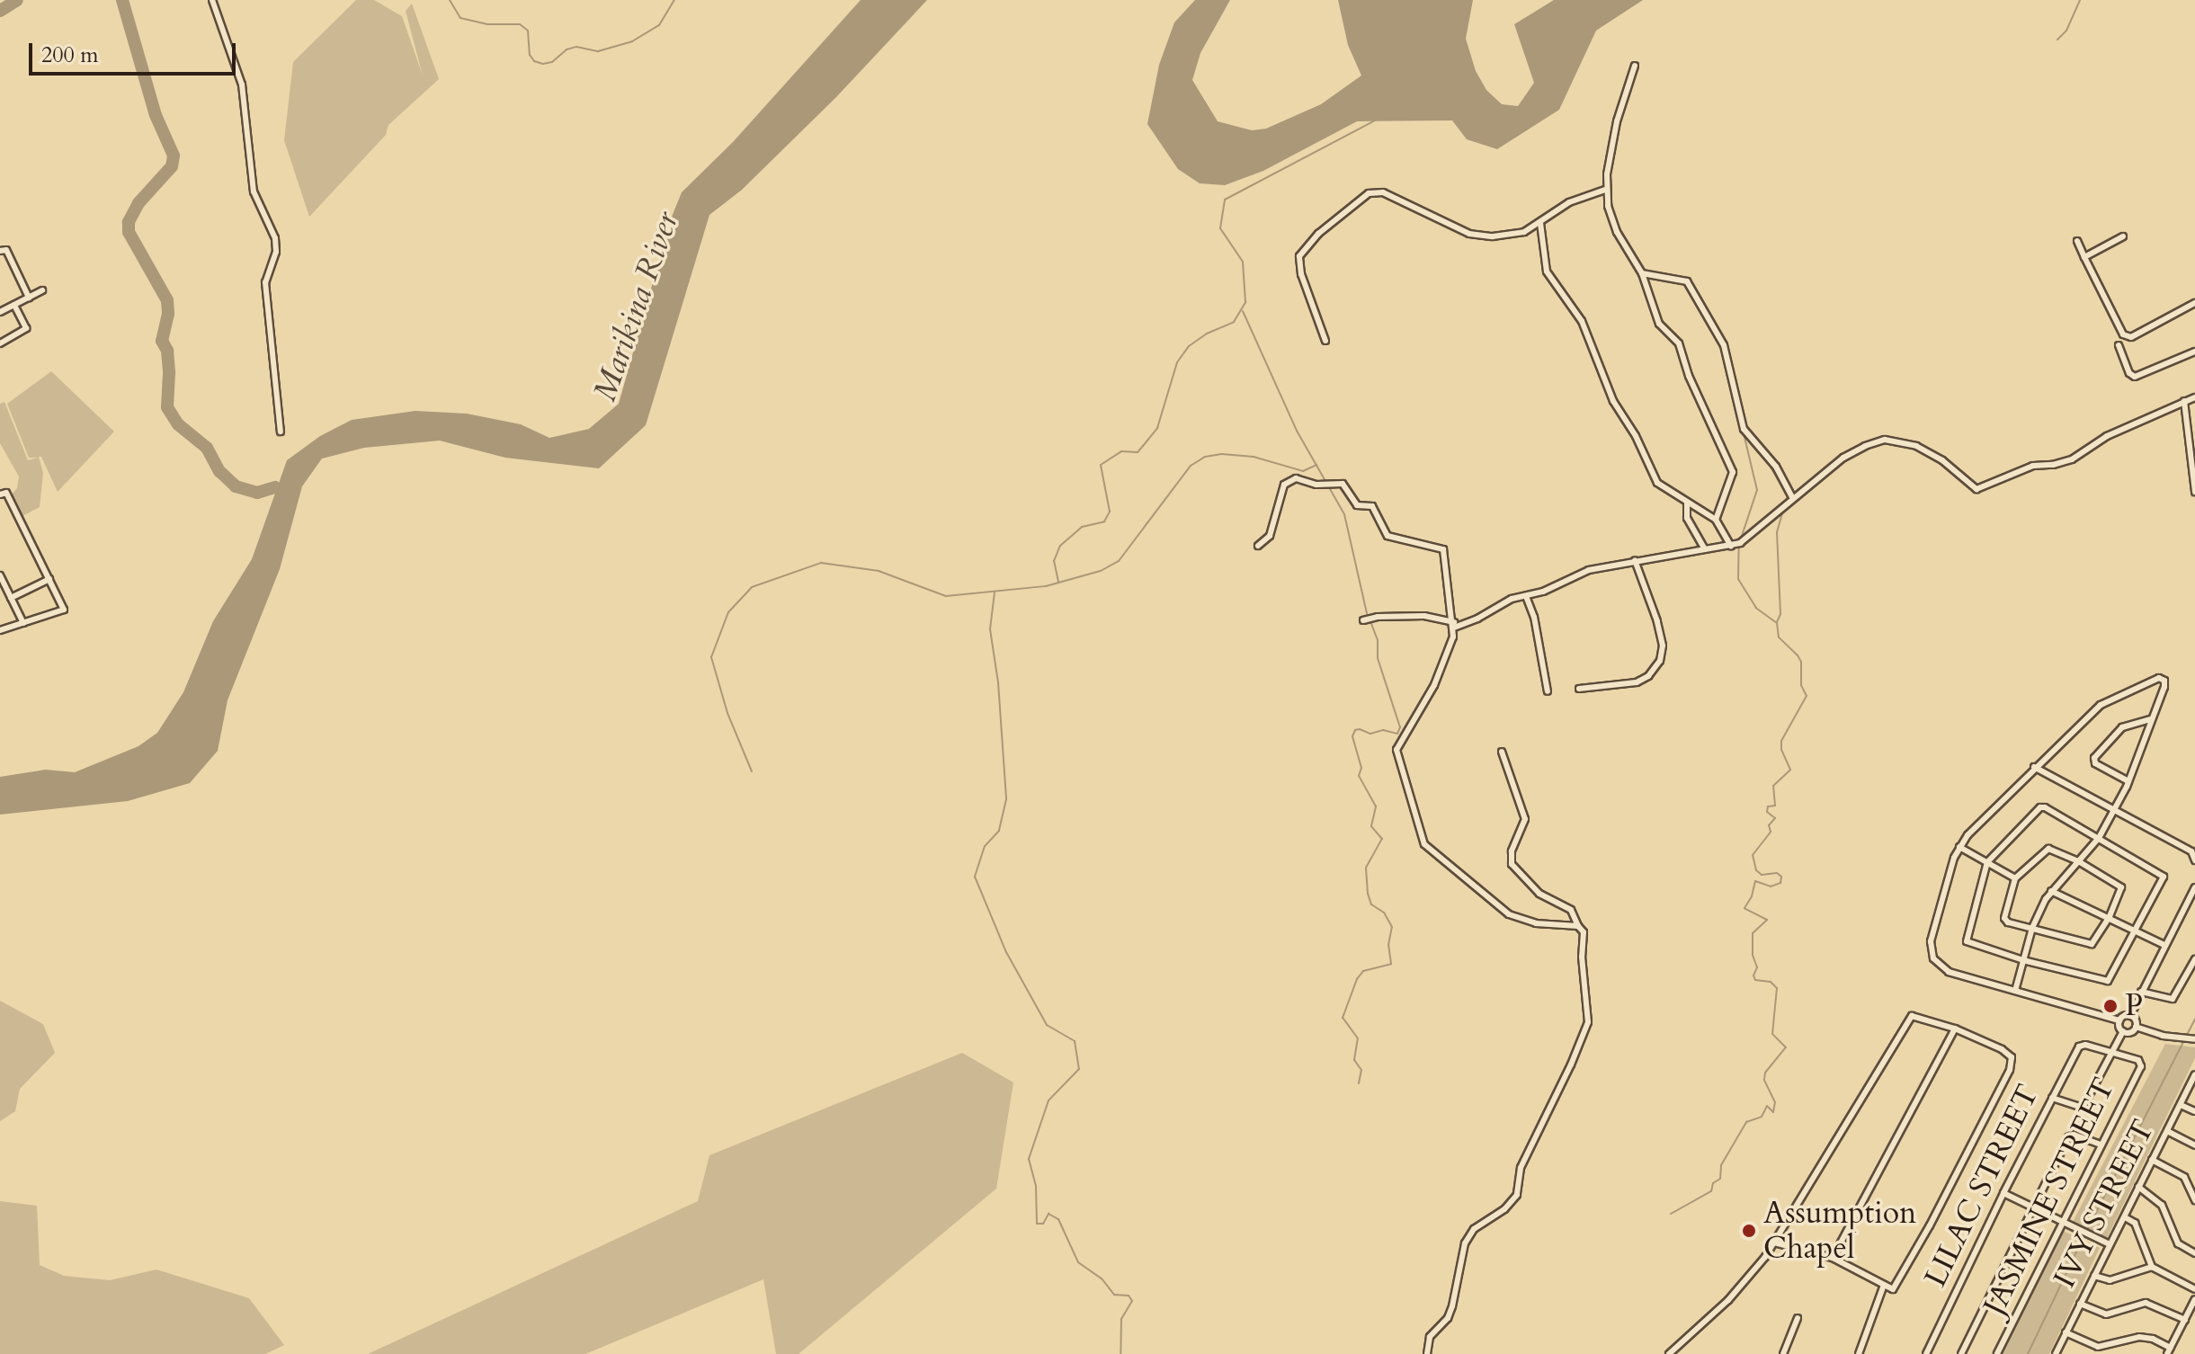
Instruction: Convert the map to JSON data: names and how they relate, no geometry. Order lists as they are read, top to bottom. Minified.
{"streets":{"street":["LILAC STREET","JASMINE STREET","IVY STREET"]},"crossings":[["LILAC STREET","JASMINE STREET"]],"water":["Marikina River"],"places":["P","Assumption Chapel"],"scale_bar":"200 m"}
